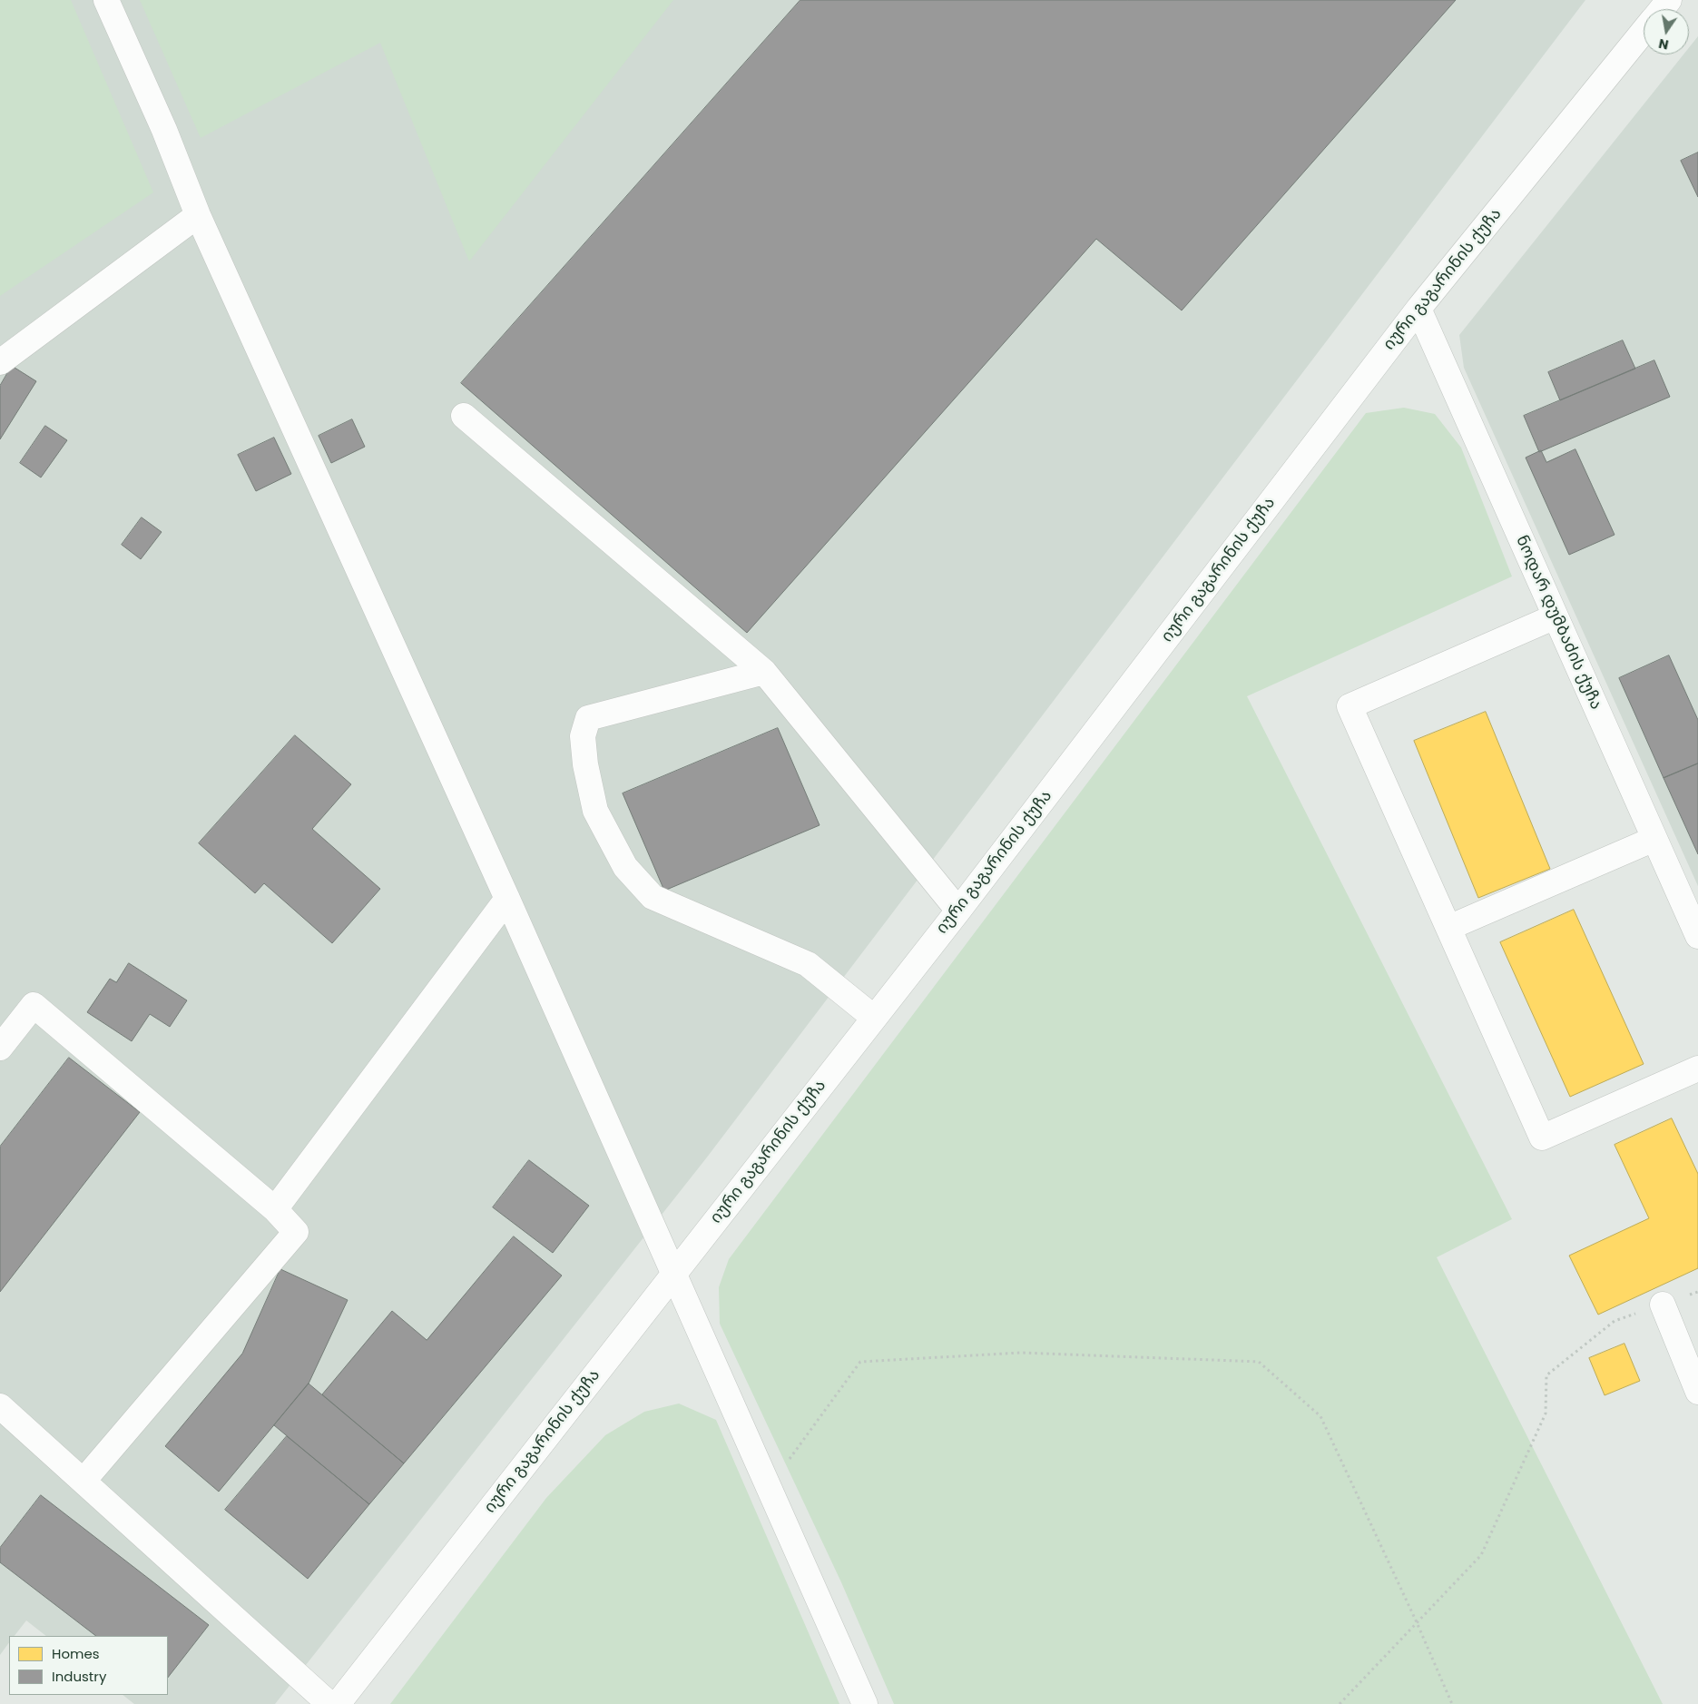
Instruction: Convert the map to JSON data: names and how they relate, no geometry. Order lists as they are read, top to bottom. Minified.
{"streets":{"street":["იური გაგარინის ქუჩა","ნოდარ დუმბაძის ქუჩა"]},"crossings":[["იური გაგარინის ქუჩა","ნოდარ დუმბაძის ქუჩა"]],"legend":["Homes","Industry"],"north":"bottom"}
